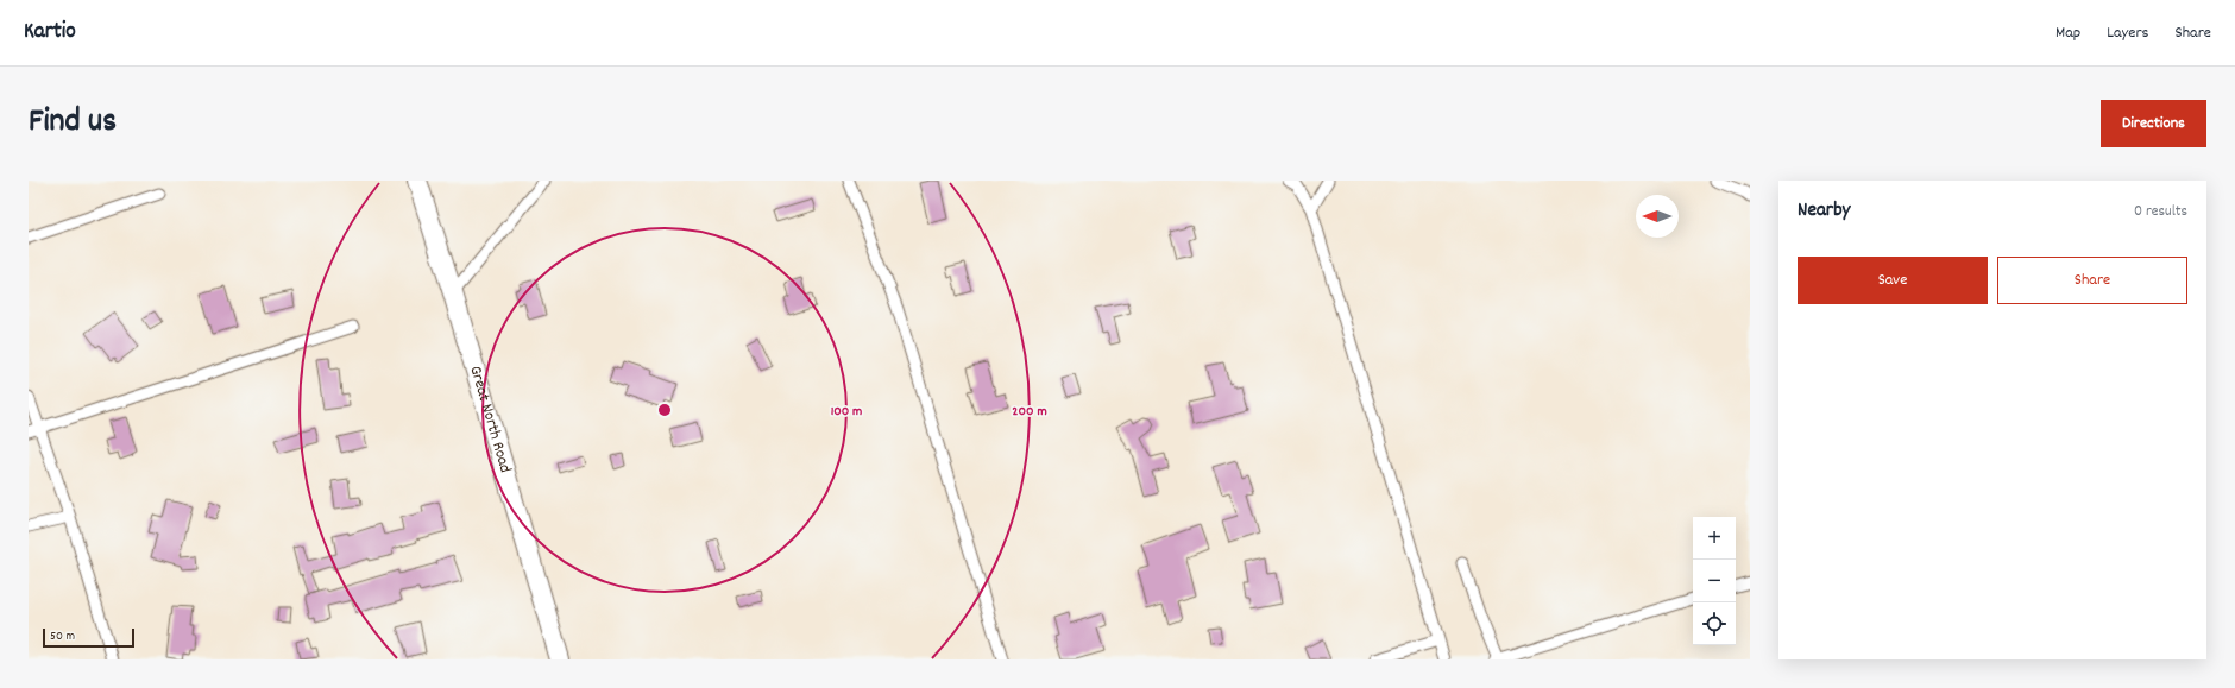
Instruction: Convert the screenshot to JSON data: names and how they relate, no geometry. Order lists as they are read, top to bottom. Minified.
{"streets":{"highway":["Great North Road"]},"scale_bar":"50 m","north":"left","page":{"header":"Kartio","nav":["Map","Layers","Share"],"title":"Find us","buttons":["Directions",["Save","Share"]],"heading":["Nearby","0 results"],"map_buttons":["+","−"],"scale":"50 m"},"rings":["100 m","200 m"]}
